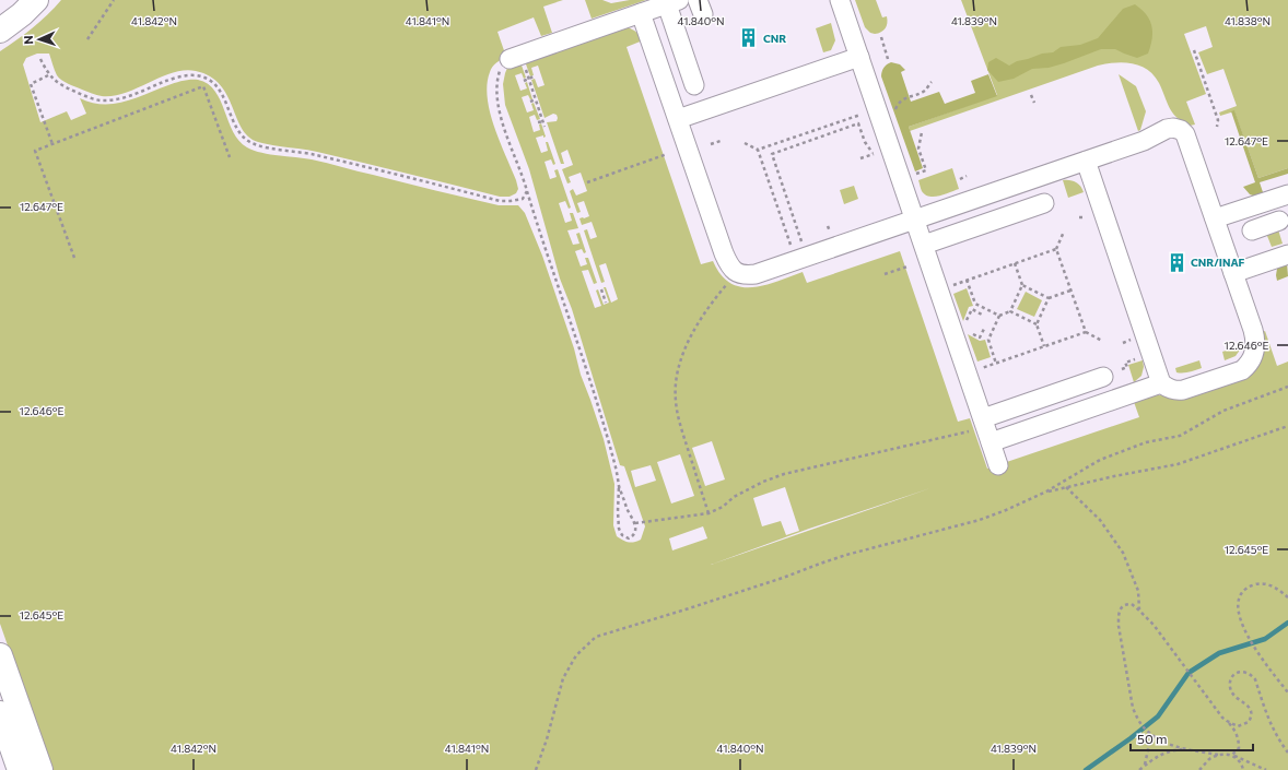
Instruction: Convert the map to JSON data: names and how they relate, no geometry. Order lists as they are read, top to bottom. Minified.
{"places":{"building":["CNR","CNR/INAF"]},"scale_bar":"50 m","north":"left","coordinates":["41.841°N","41.840°N","41.842°N","41.839°N","41.838°N","12.647°E","12.646°E","12.645°E"]}
